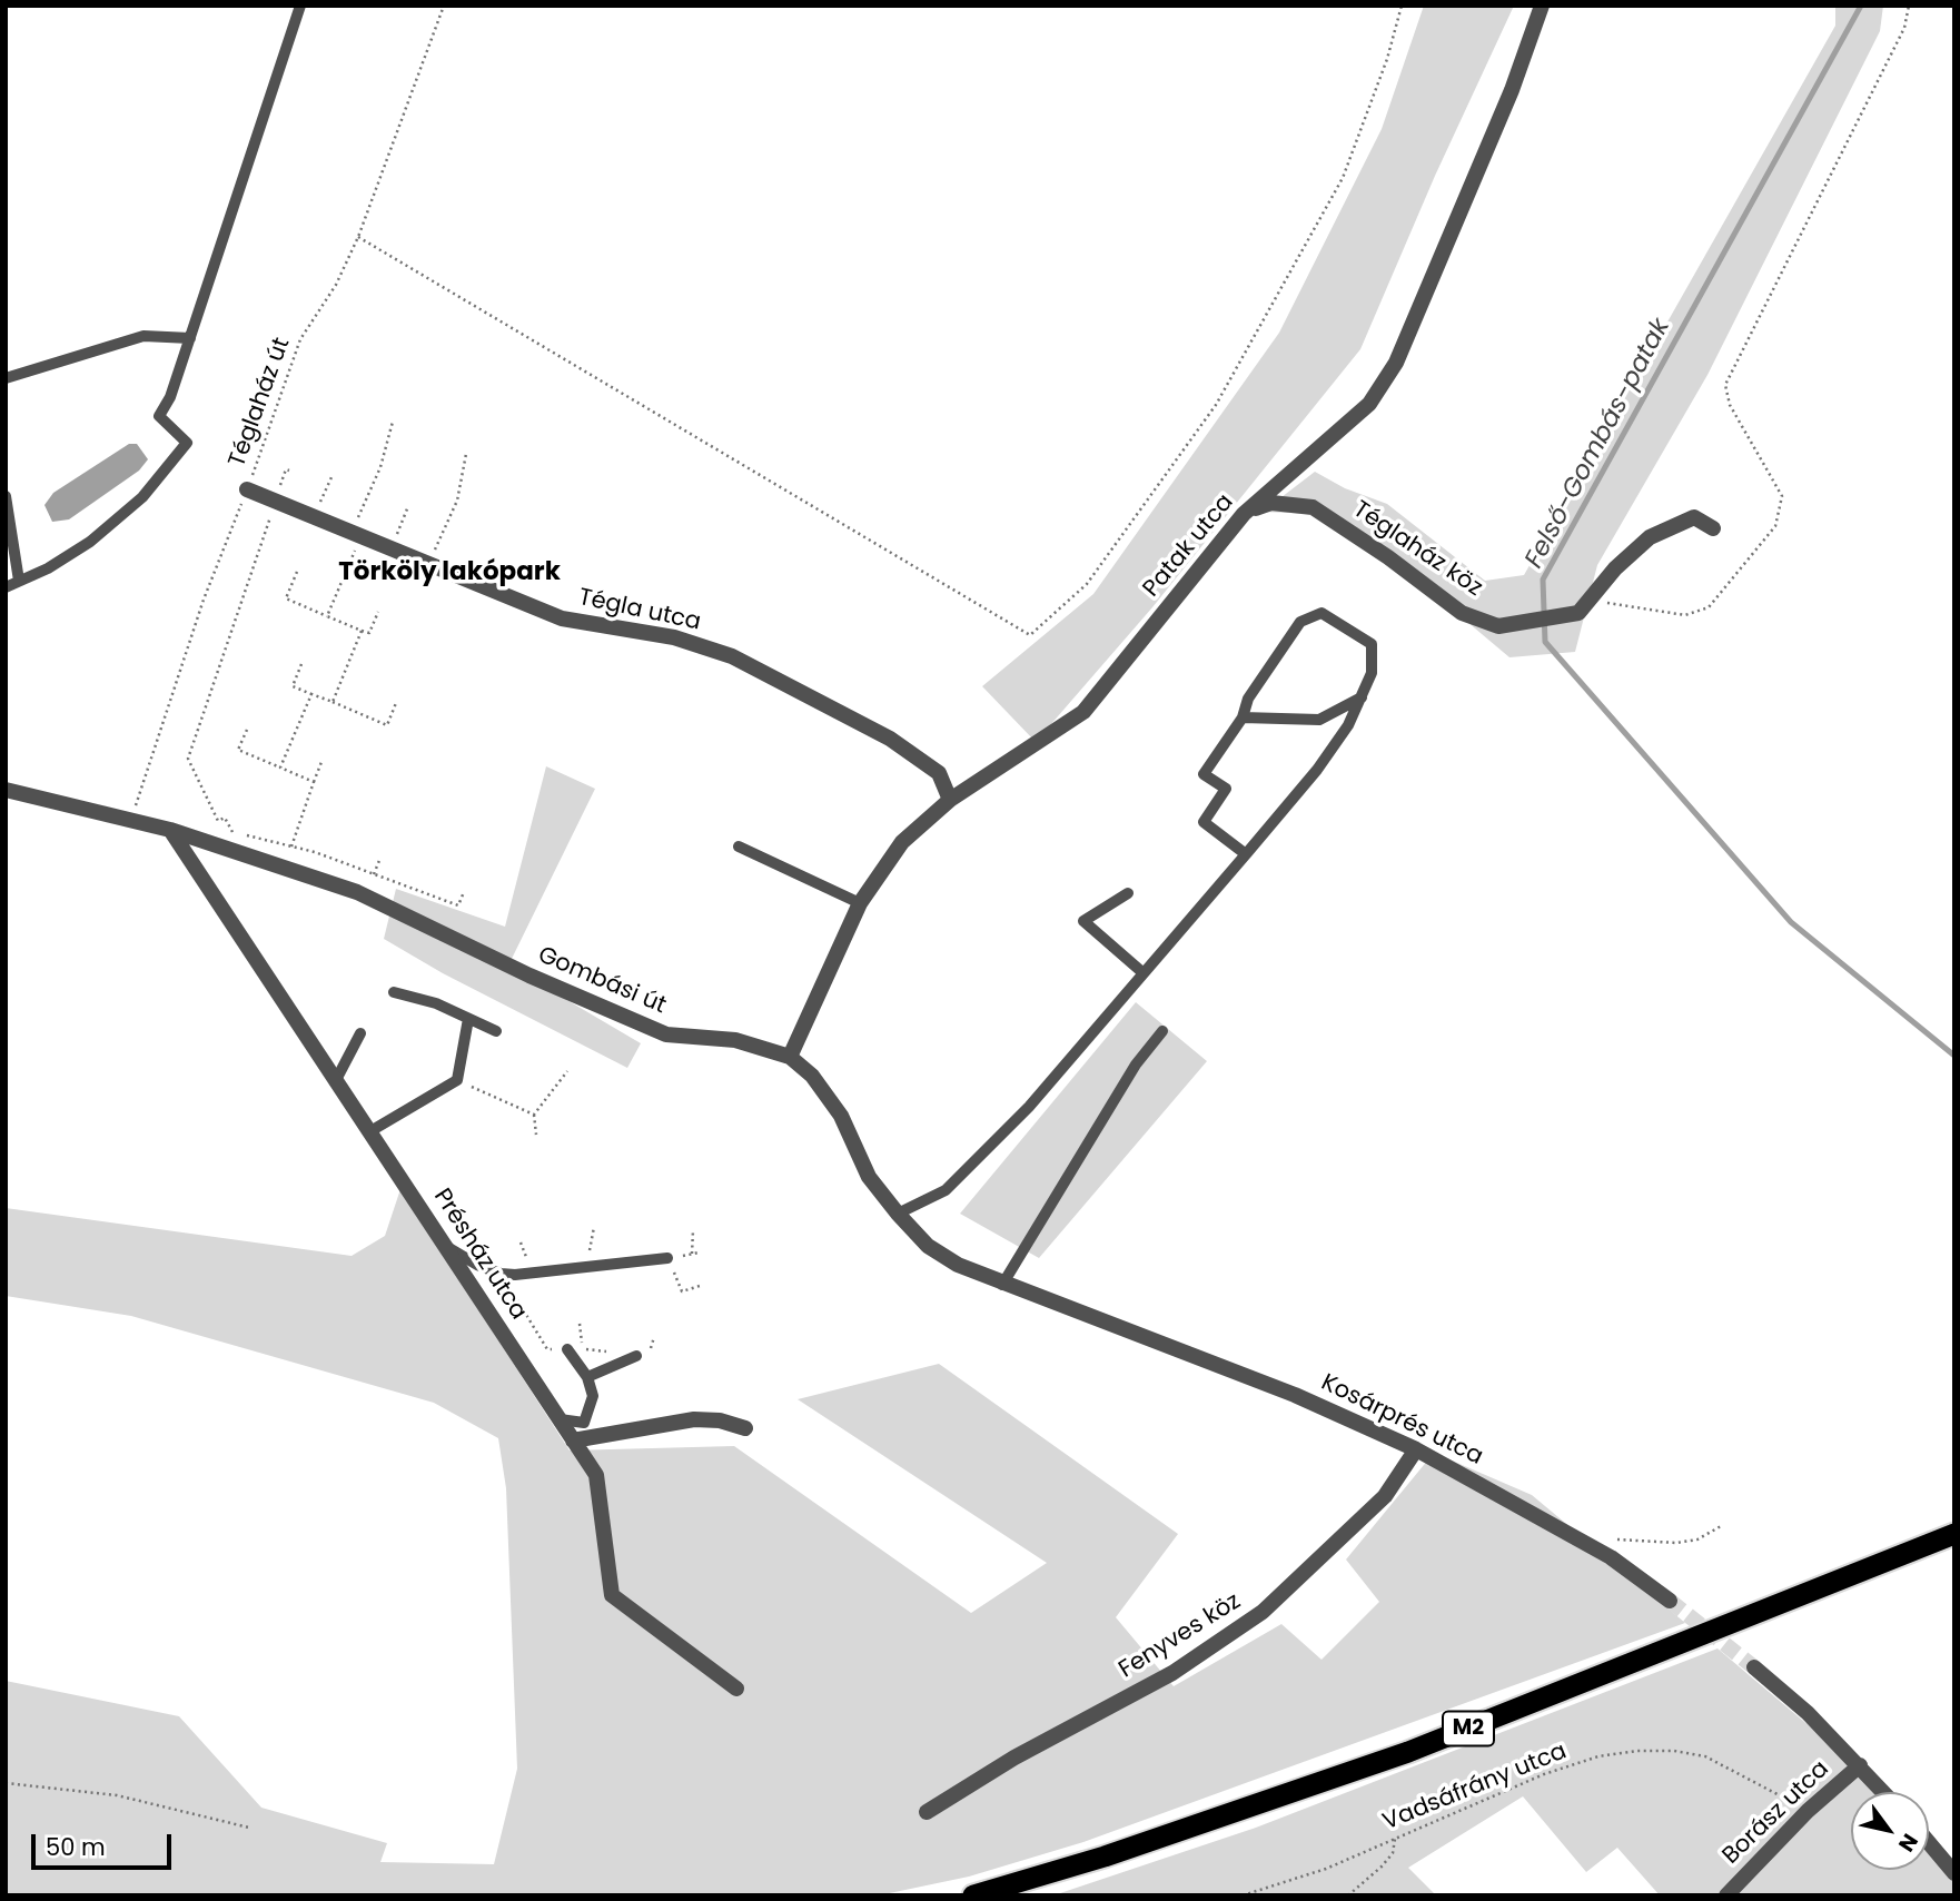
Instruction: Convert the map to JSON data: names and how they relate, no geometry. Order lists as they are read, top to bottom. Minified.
{"streets":{"highway":["M2"],"street":["Patak utca","Téglaház köz","Tégla utca","Gombási út","Présház utca","Kosárprés utca","Fenyves köz","Borász utca"],"path":["Téglaház út","Vadsáfrány utca"]},"crossings":[["Téglaház út","Tégla utca"],["Téglaház út","Gombási út"],["Patak utca","Téglaház köz"],["Patak utca","Tégla utca"],["Patak utca","Gombási út"],["Gombási út","Présház utca"],["Gombási út","Kosárprés utca"],["Kosárprés utca","Fenyves köz"],["Vadsáfrány utca","Borász utca"]],"districts":["Törköly lakópark"],"water":["Felső-Gombás-patak"],"scale_bar":"50 m","north":"bottom right"}
